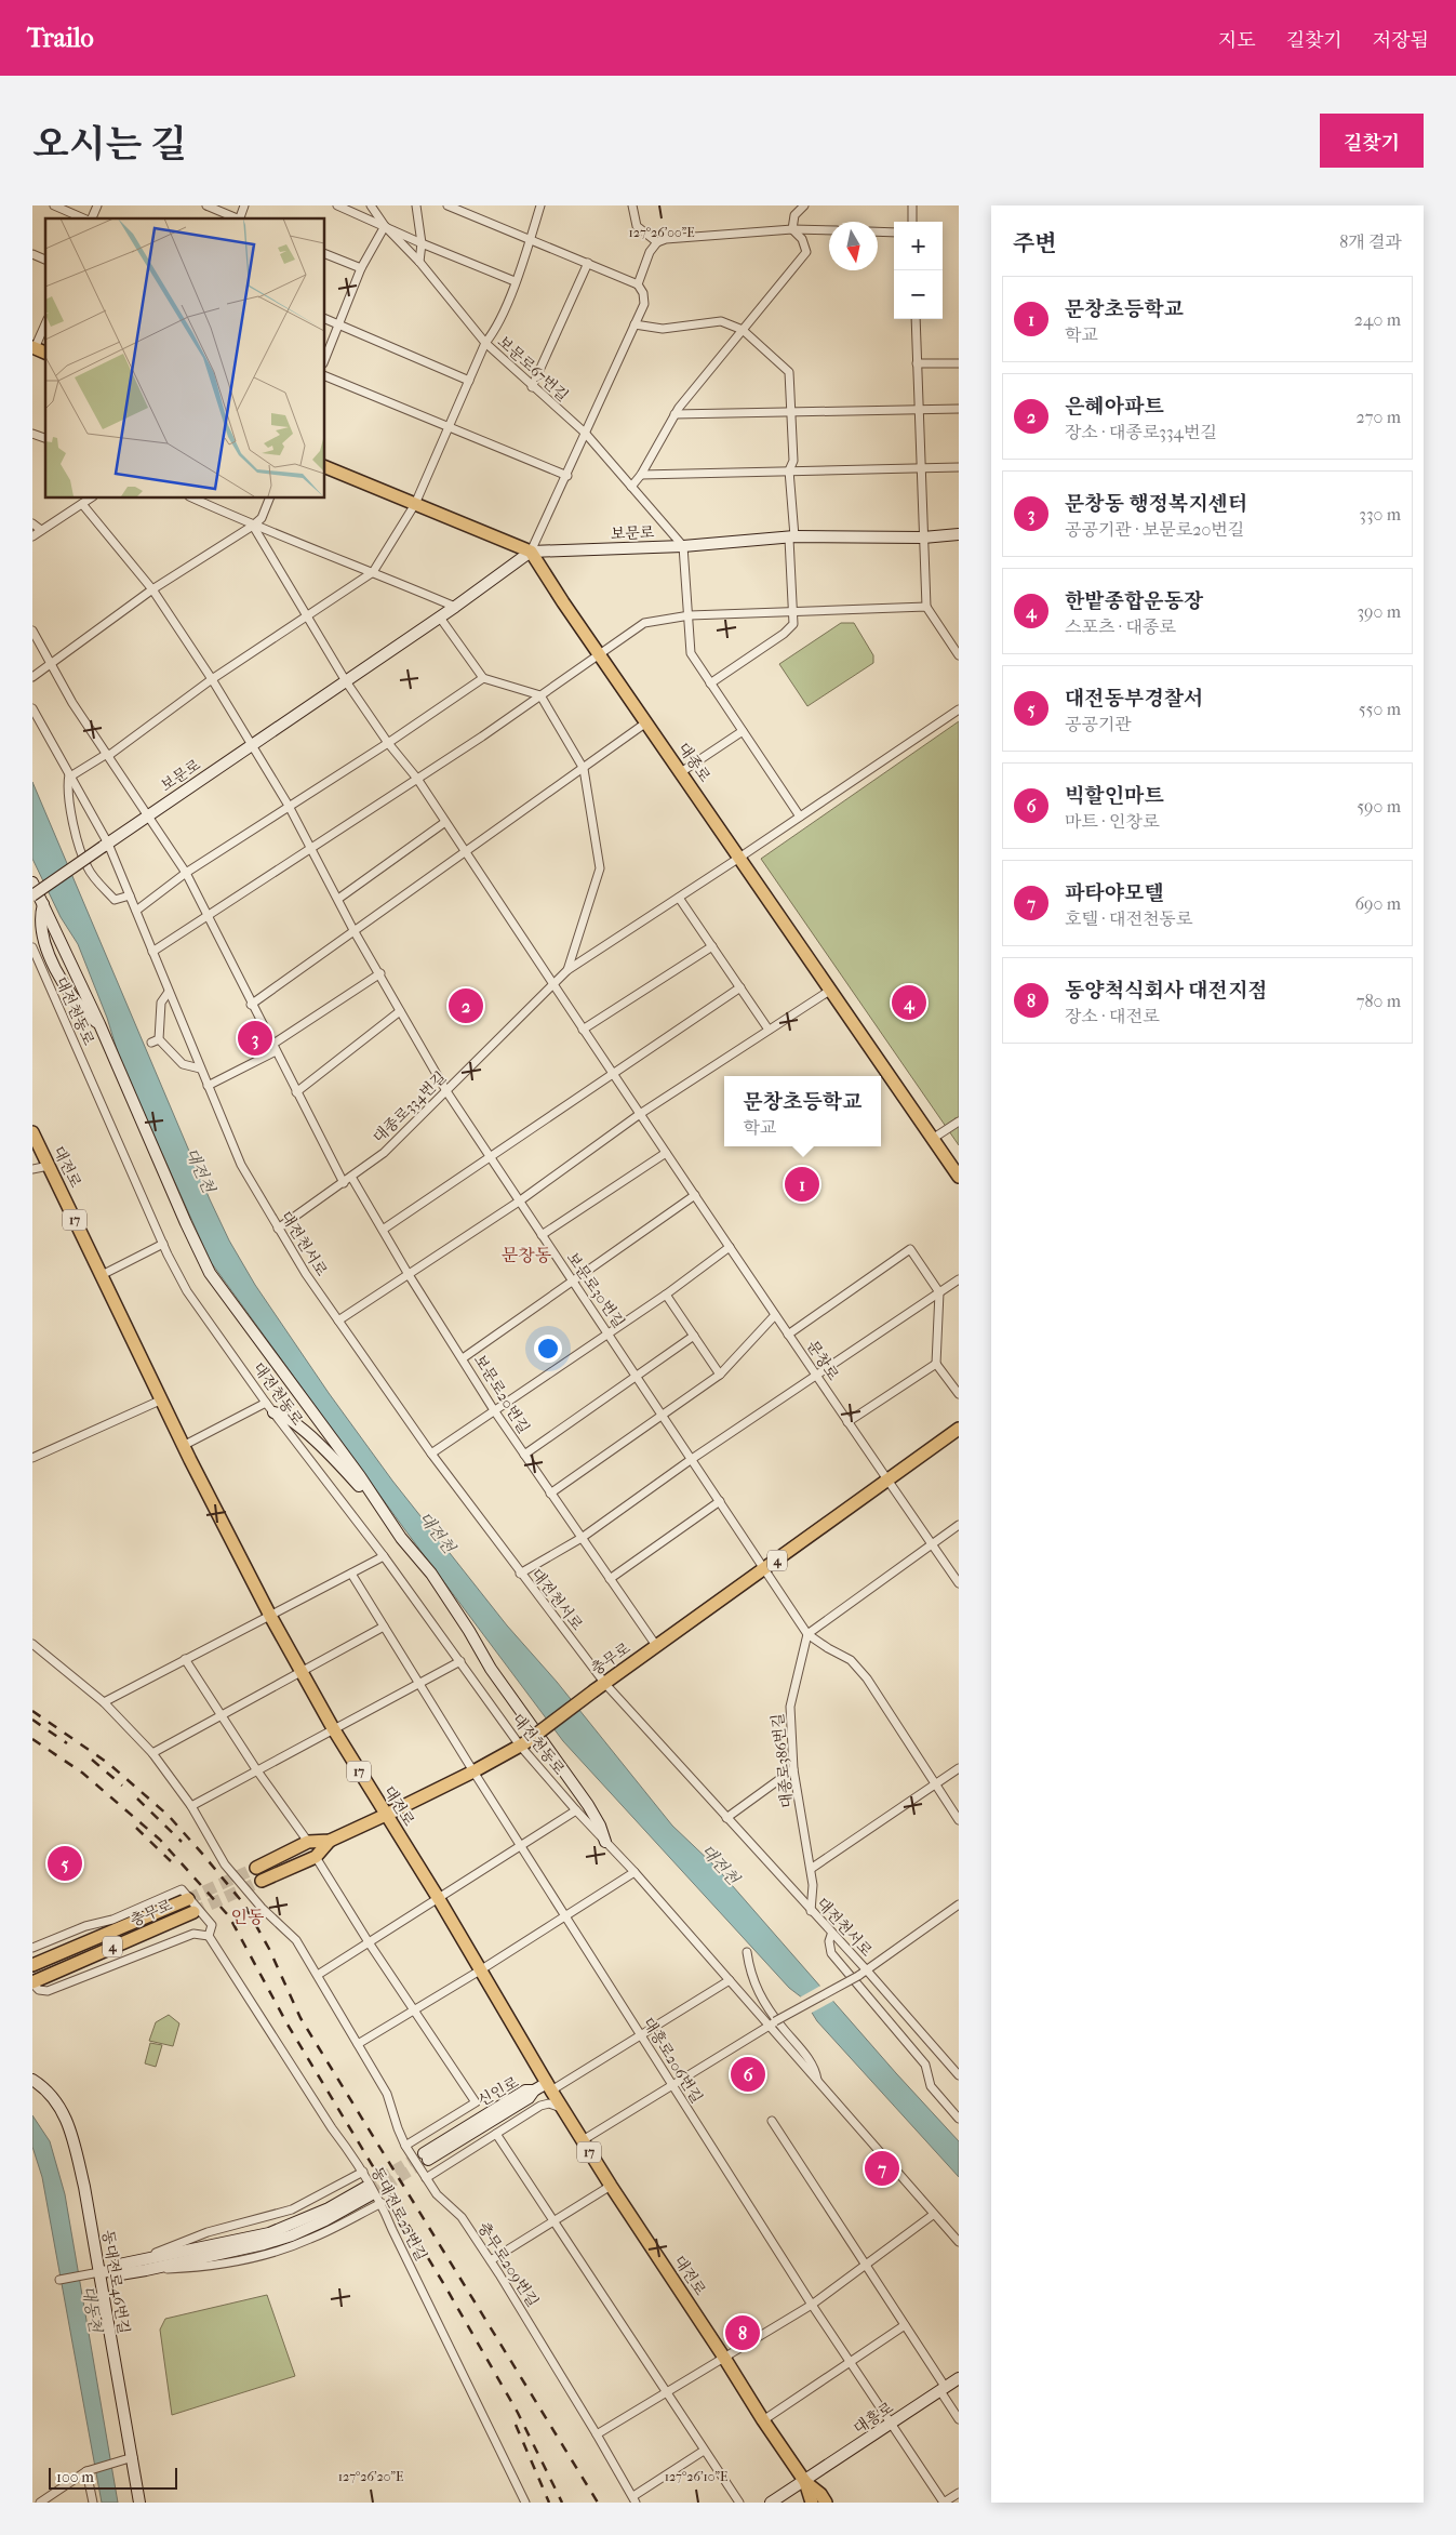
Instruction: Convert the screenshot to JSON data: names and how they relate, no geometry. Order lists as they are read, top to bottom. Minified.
{"streets":{"main road":["보문로","대종로","대전로","17","4","충무로","신인로","동대전로46번길","대흥로"],"street":["보문로67번길","대전천동로","대종로334번길","대전천서로","보문로30번길","문창로","보문로20번길","대종로386번길","대흥로206번길","동대전로22번길","충무로209번길"]},"crossings":[["보문로67번길","보문로"],["보문로","대종로"],["보문로","대전천서로"],["보문로","보문로30번길"],["보문로","문창로"],["대종로","대종로334번길"],["대전천동로","충무로"],["대종로334번길","대전천서로"],["대종로334번길","보문로30번길"],["대종로334번길","문창로"],["대종로334번길","보문로20번길"],["대전로","충무로"],["대전로","신인로"],["대전로","대흥로"],["대전천서로","충무로"],["대전천서로","대종로386번길"],["보문로30번길","충무로"],["문창로","충무로"],["보문로20번길","충무로"],["충무로","대흥로206번길"],["대흥로206번길","대흥로"]],"districts":["문창동","인동"],"water":["대전천","대동천"],"scale_bar":"100 m","north":"bottom","page":{"header":"Trailo","nav":["지도","길찾기","저장됨"],"title":"오시는 길","buttons":"길찾기","heading":["주변","8개 결과"],"map_buttons":["+","−"],"list":[{"mark":"1","name":"문창초등학교","note":"학교","value":"240 m"},{"mark":"2","name":"은혜아파트","note":"장소 · 대종로334번길","value":"270 m"},{"mark":"3","name":"문창동 행정복지센터","note":"공공기관 · 보문로20번길","value":"330 m"},{"mark":"4","name":"한밭종합운동장","note":"스포츠 · 대종로","value":"390 m"},{"mark":"5","name":"대전동부경찰서","note":"공공기관","value":"550 m"},{"mark":"6","name":"빅할인마트","note":"마트 · 인창로","value":"590 m"},{"mark":"7","name":"파타야모텔","note":"호텔 · 대전천동로","value":"690 m"},{"mark":"8","name":"동양척식회사 대전지점","note":"장소 · 대전로","value":"780 m"}],"pins":["4","2","3","1","5","6","7","8"],"popup":["문창초등학교","학교"],"scale":"100 m"},"coordinates":["127°26'00\"E","127°26'20\"E","127°26'10\"E"]}
